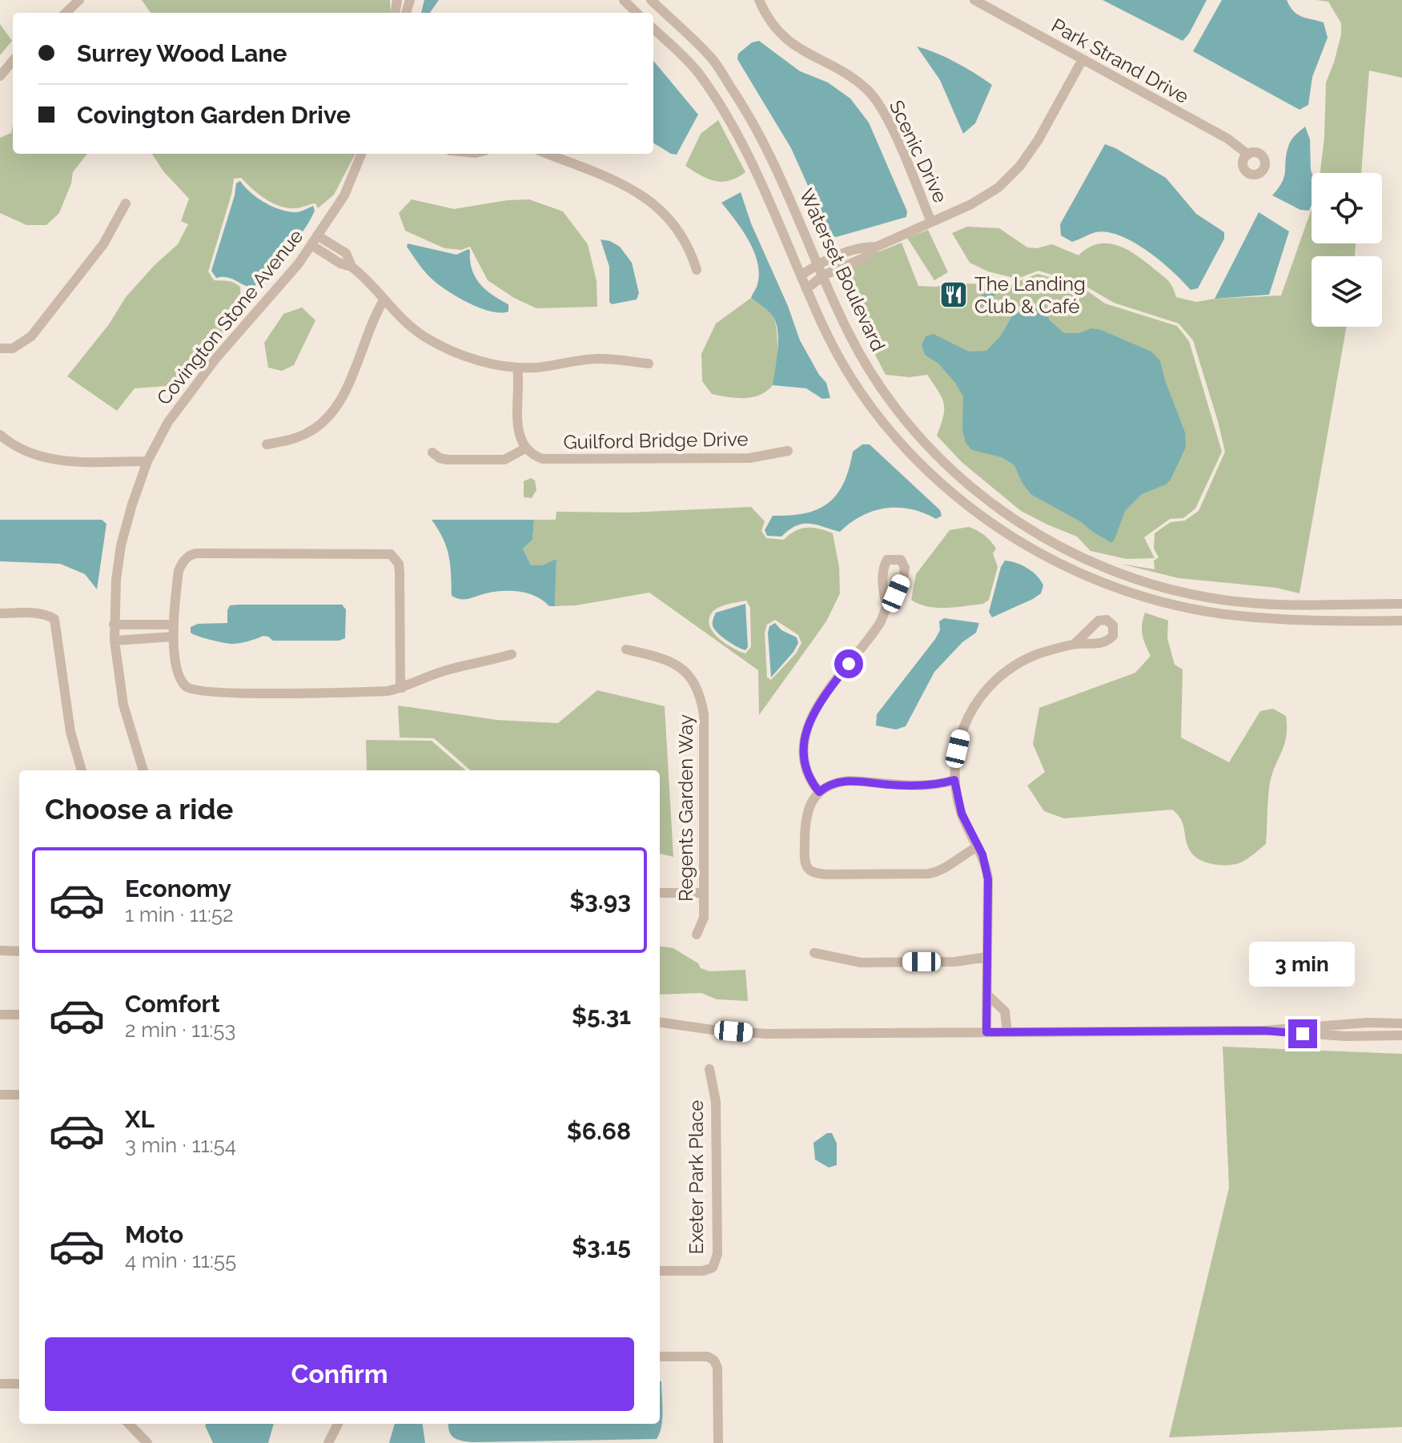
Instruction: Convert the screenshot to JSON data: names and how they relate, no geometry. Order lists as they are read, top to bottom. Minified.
{"streets":{"street":["Park Strand Drive","Scenic Drive","Waterset Boulevard","Covington Stone Avenue","Guilford Bridge Drive","Regents Garden Way","Exeter Park Place"]},"places":{"restaurant":["The Landing Club & Café"]},"page":{"banner":["Surrey Wood Lane","Covington Garden Drive"],"heading":"Choose a ride","list":[{"name":"Economy","note":"1 min · 11:52","value":"$3.93"},{"name":"Comfort","note":"2 min · 11:53","value":"$5.31"},{"name":"XL","note":"3 min · 11:54","value":"$6.68"},{"name":"Moto","note":"4 min · 11:55","value":"$3.15"}],"bubble":"3 min","buttons":"Confirm"}}
